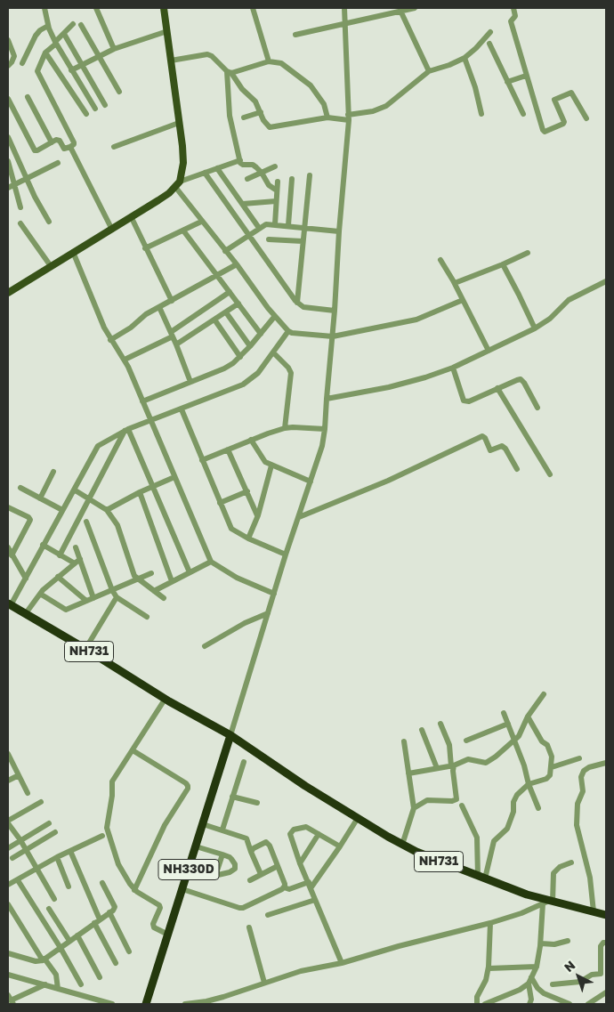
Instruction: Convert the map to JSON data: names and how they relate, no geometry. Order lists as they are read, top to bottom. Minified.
{"streets":{"highway":["NH731","NH330D"]},"crossings":[["NH731","NH330D"]],"north":"top left"}
